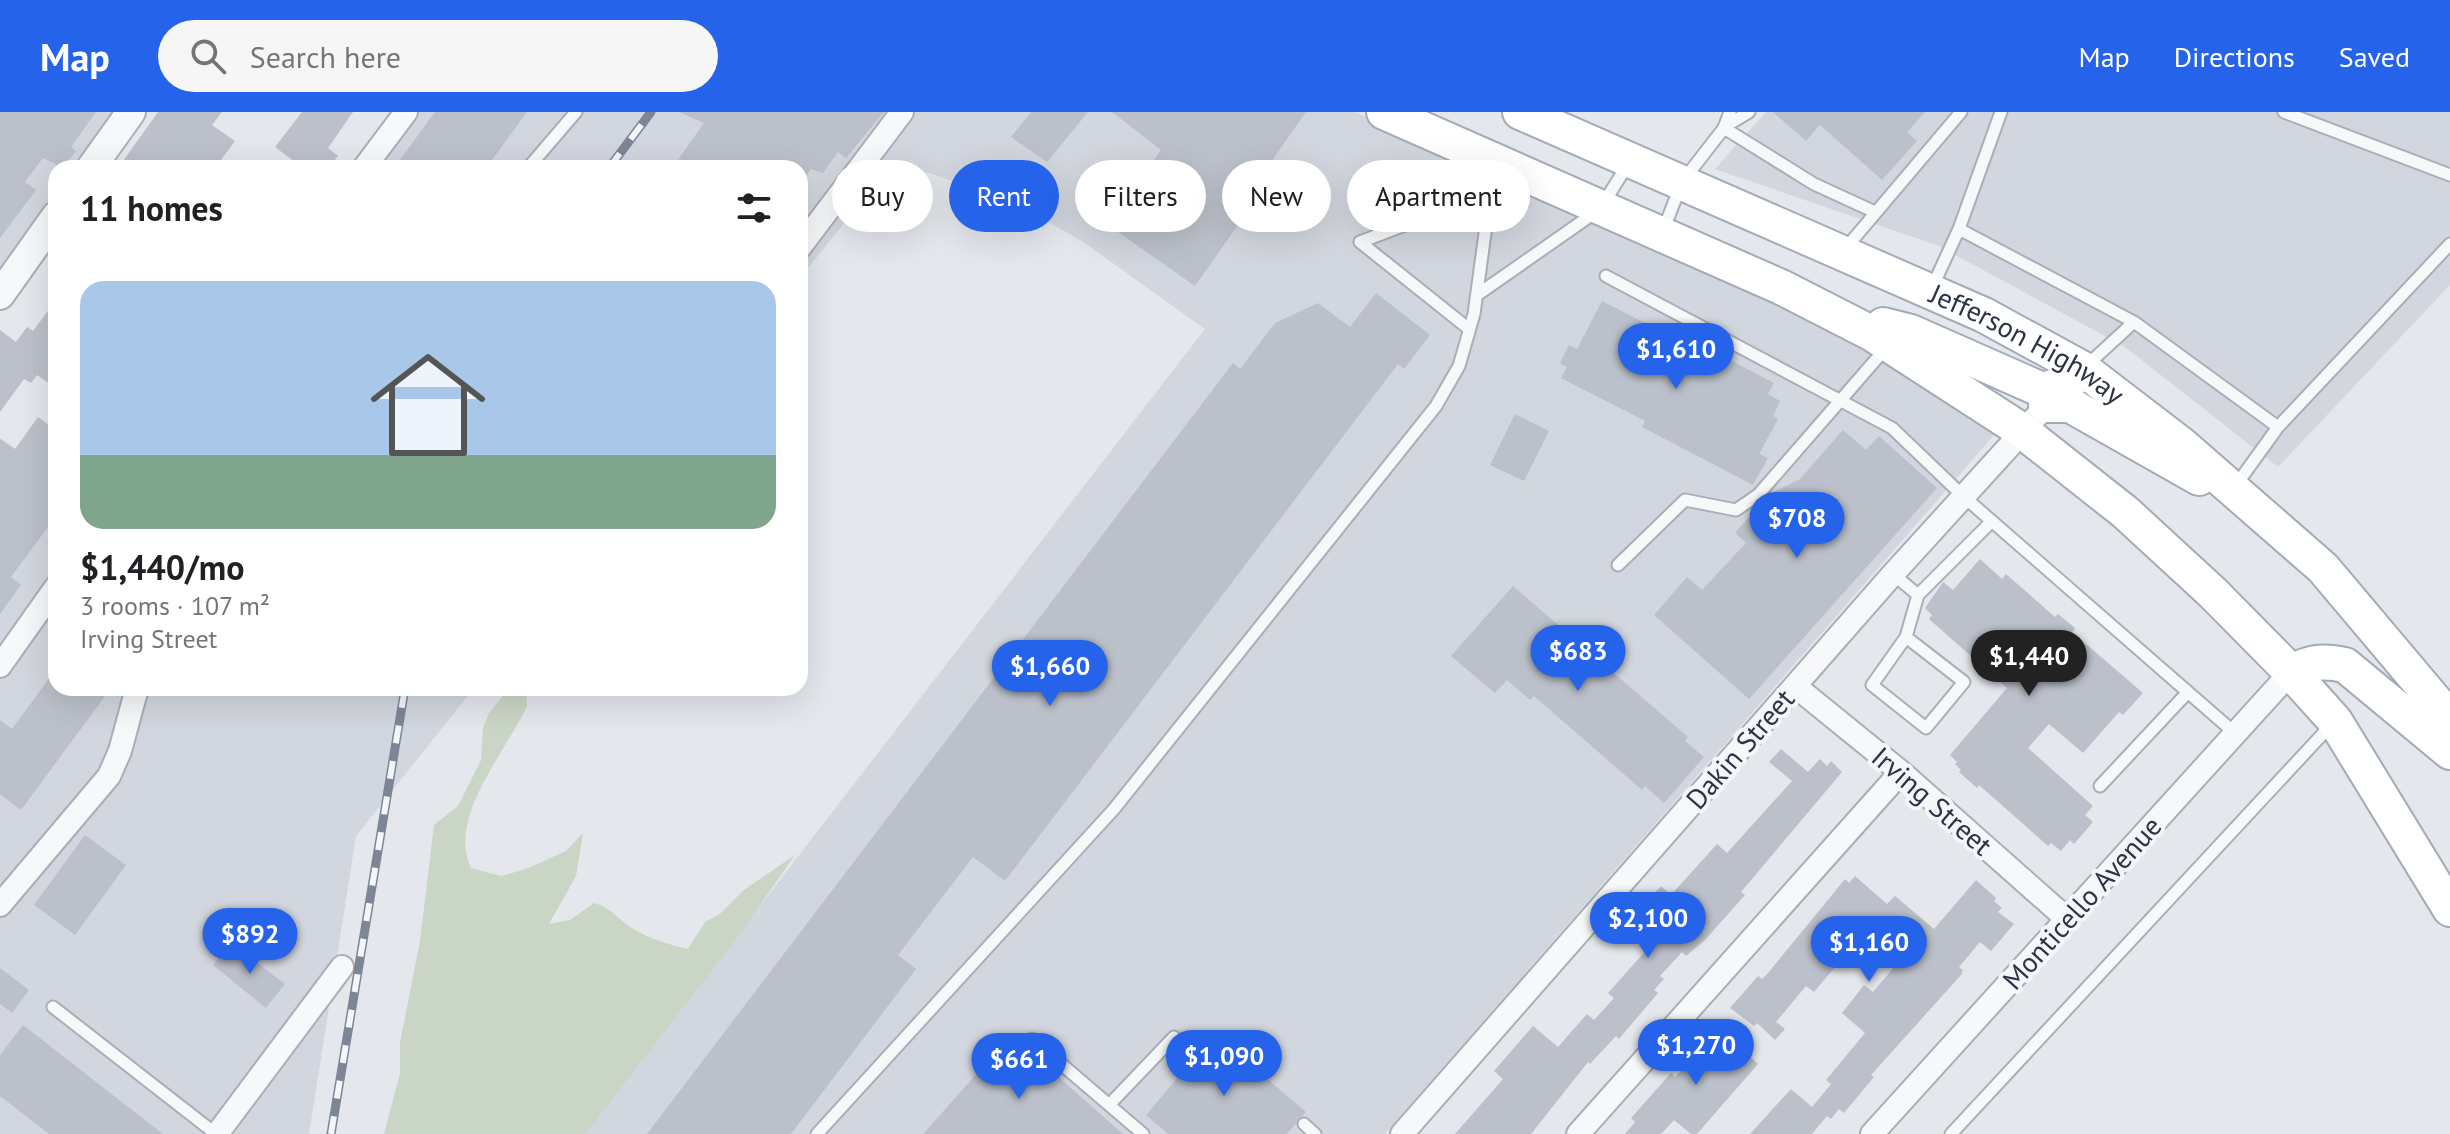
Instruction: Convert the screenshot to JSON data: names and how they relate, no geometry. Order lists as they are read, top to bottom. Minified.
{"streets":{"main road":["Jefferson Highway"],"street":["Dakin Street","Irving Street","Monticello Avenue"]},"crossings":[["Jefferson Highway","Dakin Street"],["Dakin Street","Irving Street"],["Irving Street","Monticello Avenue"]],"page":{"header":"Map","search":"Search here","nav":["Map","Directions","Saved"],"chip":["Buy","Rent","Filters","New","Apartment"],"heading":"11 homes","list":[{"name":"$1,440/mo","note":"3 rooms · 107 m² · Irving Street"}],"price":["$1,610","$708","$683","$1,440","$1,660","$2,100","$892","$1,160","$1,270","$1,090","$661"]}}
